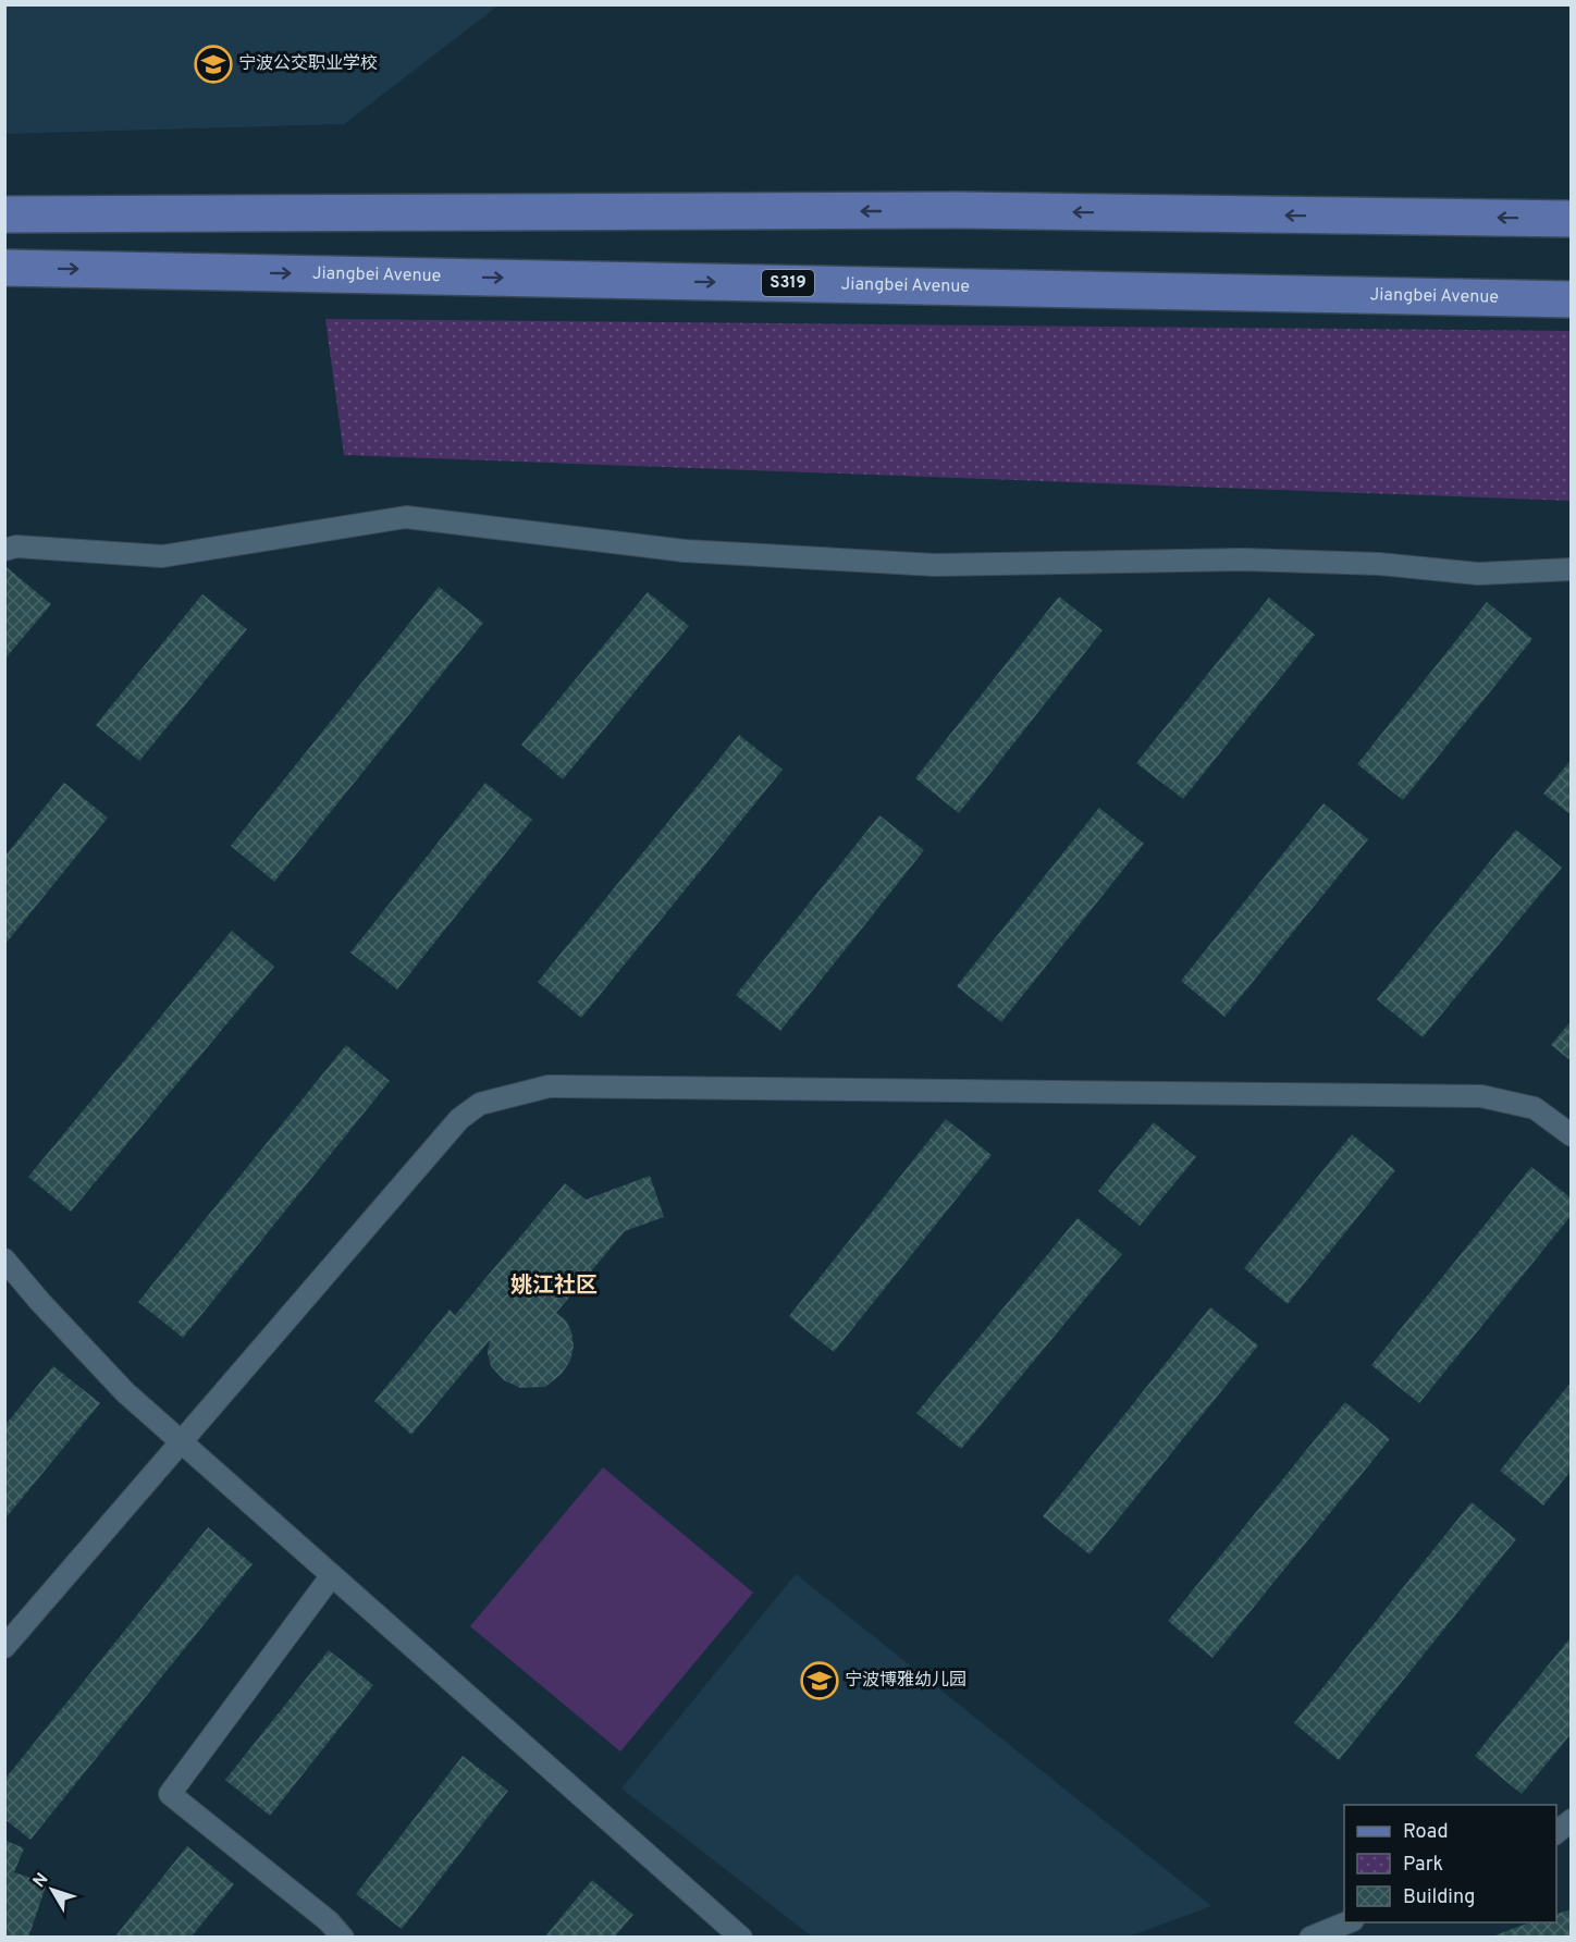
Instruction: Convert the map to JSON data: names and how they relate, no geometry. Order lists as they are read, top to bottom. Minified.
{"streets":{"main road":["Jiangbei Avenue","S319"]},"districts":["姚江社区"],"places":{"school or university":["宁波公交职业学校","宁波博雅幼儿园"]},"legend":["Road","Park","Building"],"north":"top left"}
